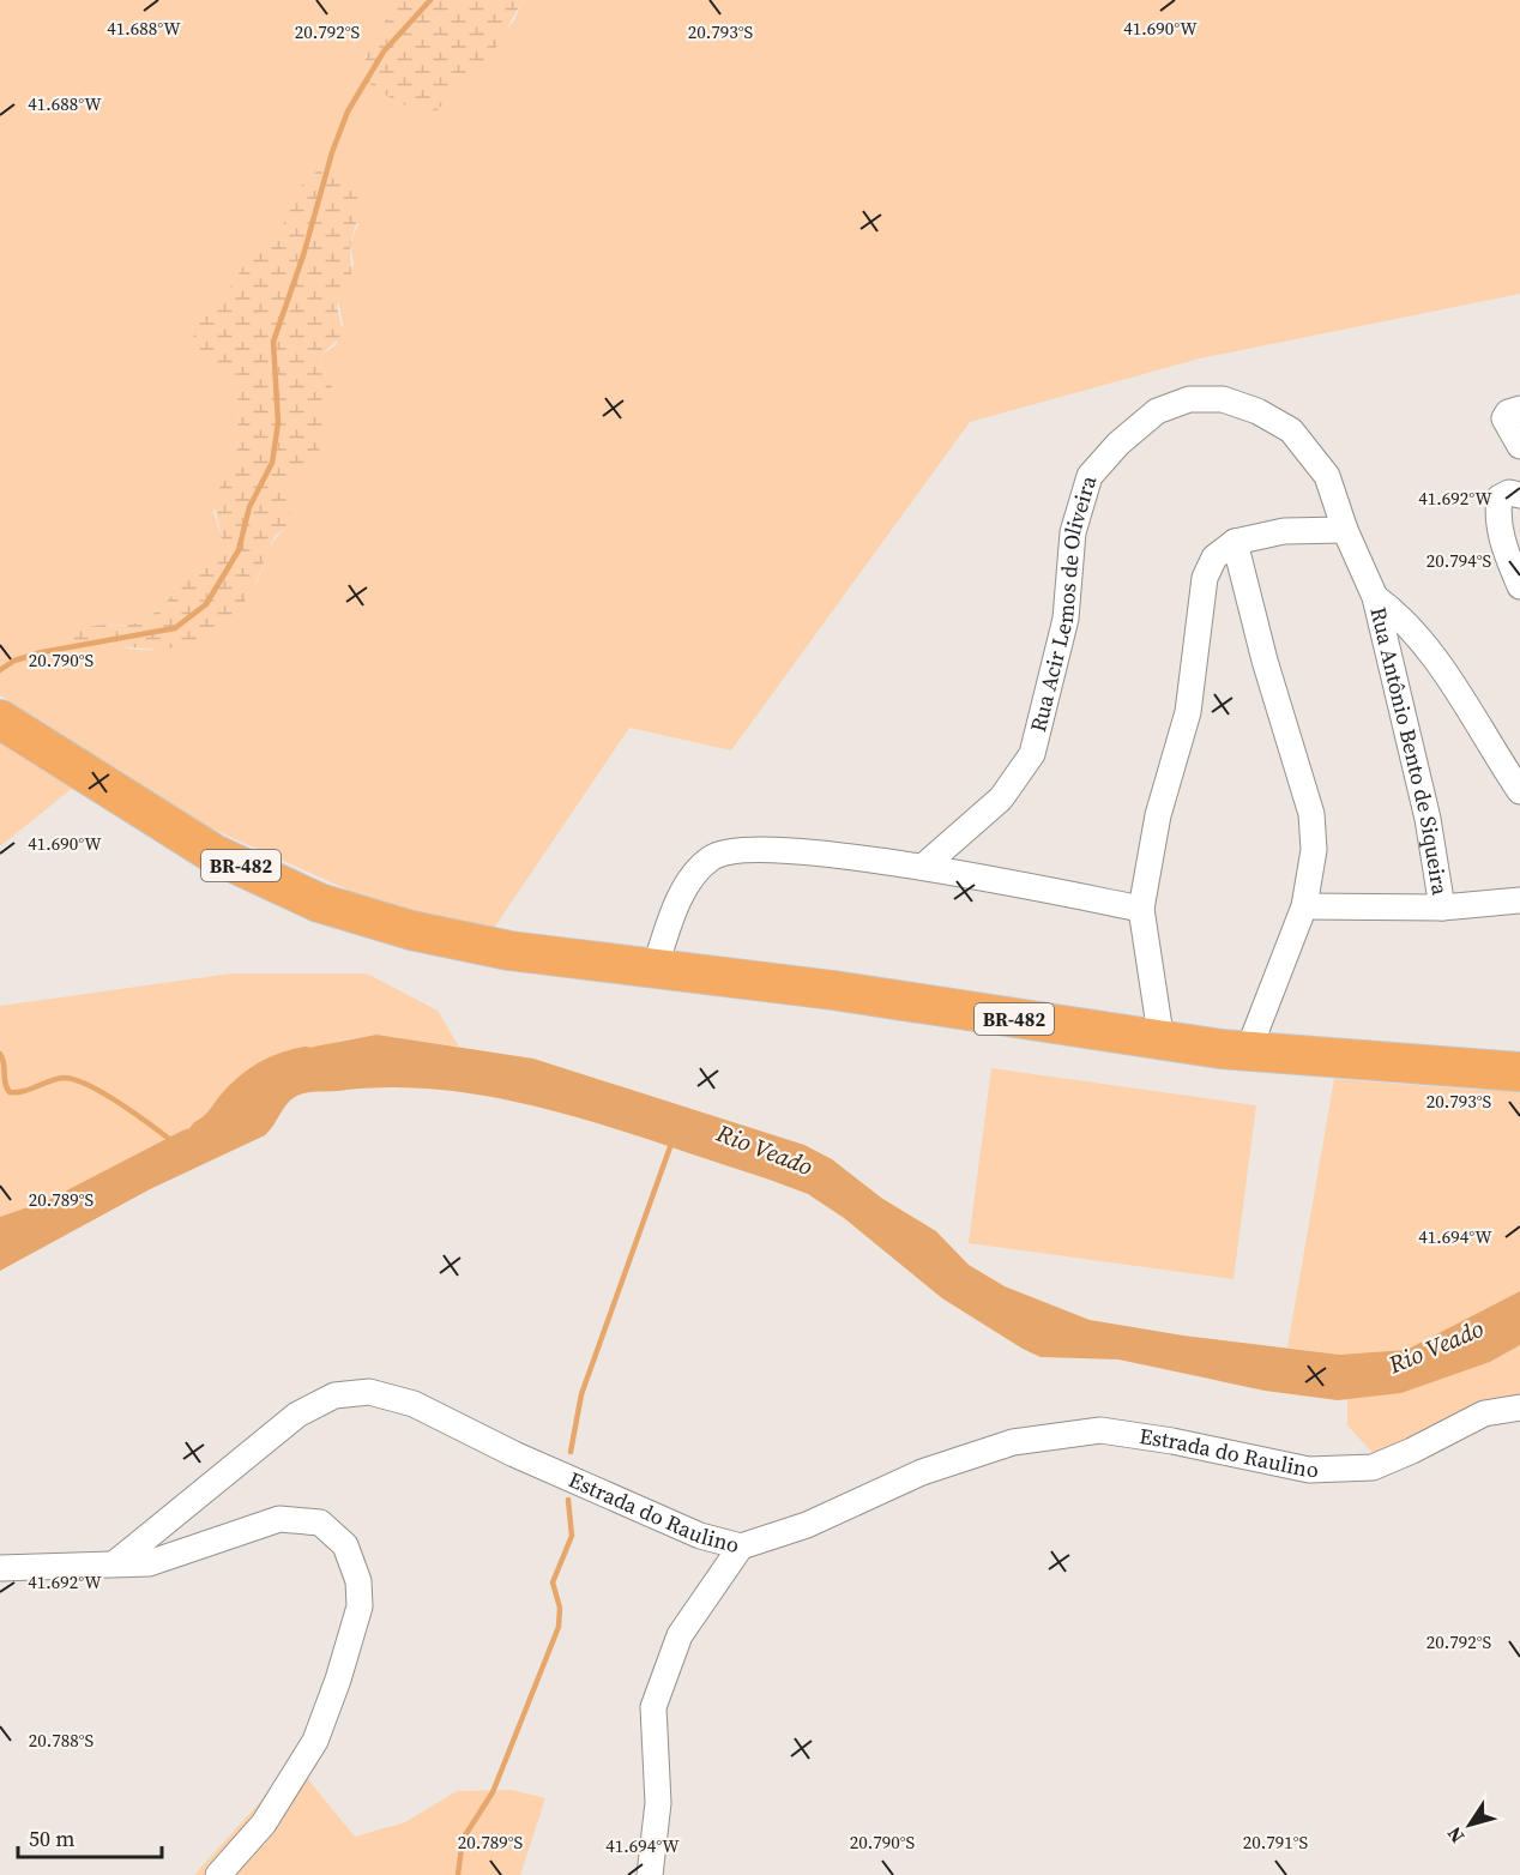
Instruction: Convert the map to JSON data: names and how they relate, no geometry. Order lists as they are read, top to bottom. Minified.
{"streets":{"highway":["BR-482"],"street":["Rua Acir Lemos de Oliveira","Rua Antônio Bento de Siqueira","Estrada do Raulino"]},"crossings":[["Rua Acir Lemos de Oliveira","Rua Antônio Bento de Siqueira"]],"water":["Rio Veado"],"scale_bar":"50 m","north":"bottom left","coordinates":["41.688°W","41.690°W","20.792°S","20.793°S","41.692°W","20.794°S","20.790°S","20.789°S","41.694°W","20.788°S","20.791°S"]}
